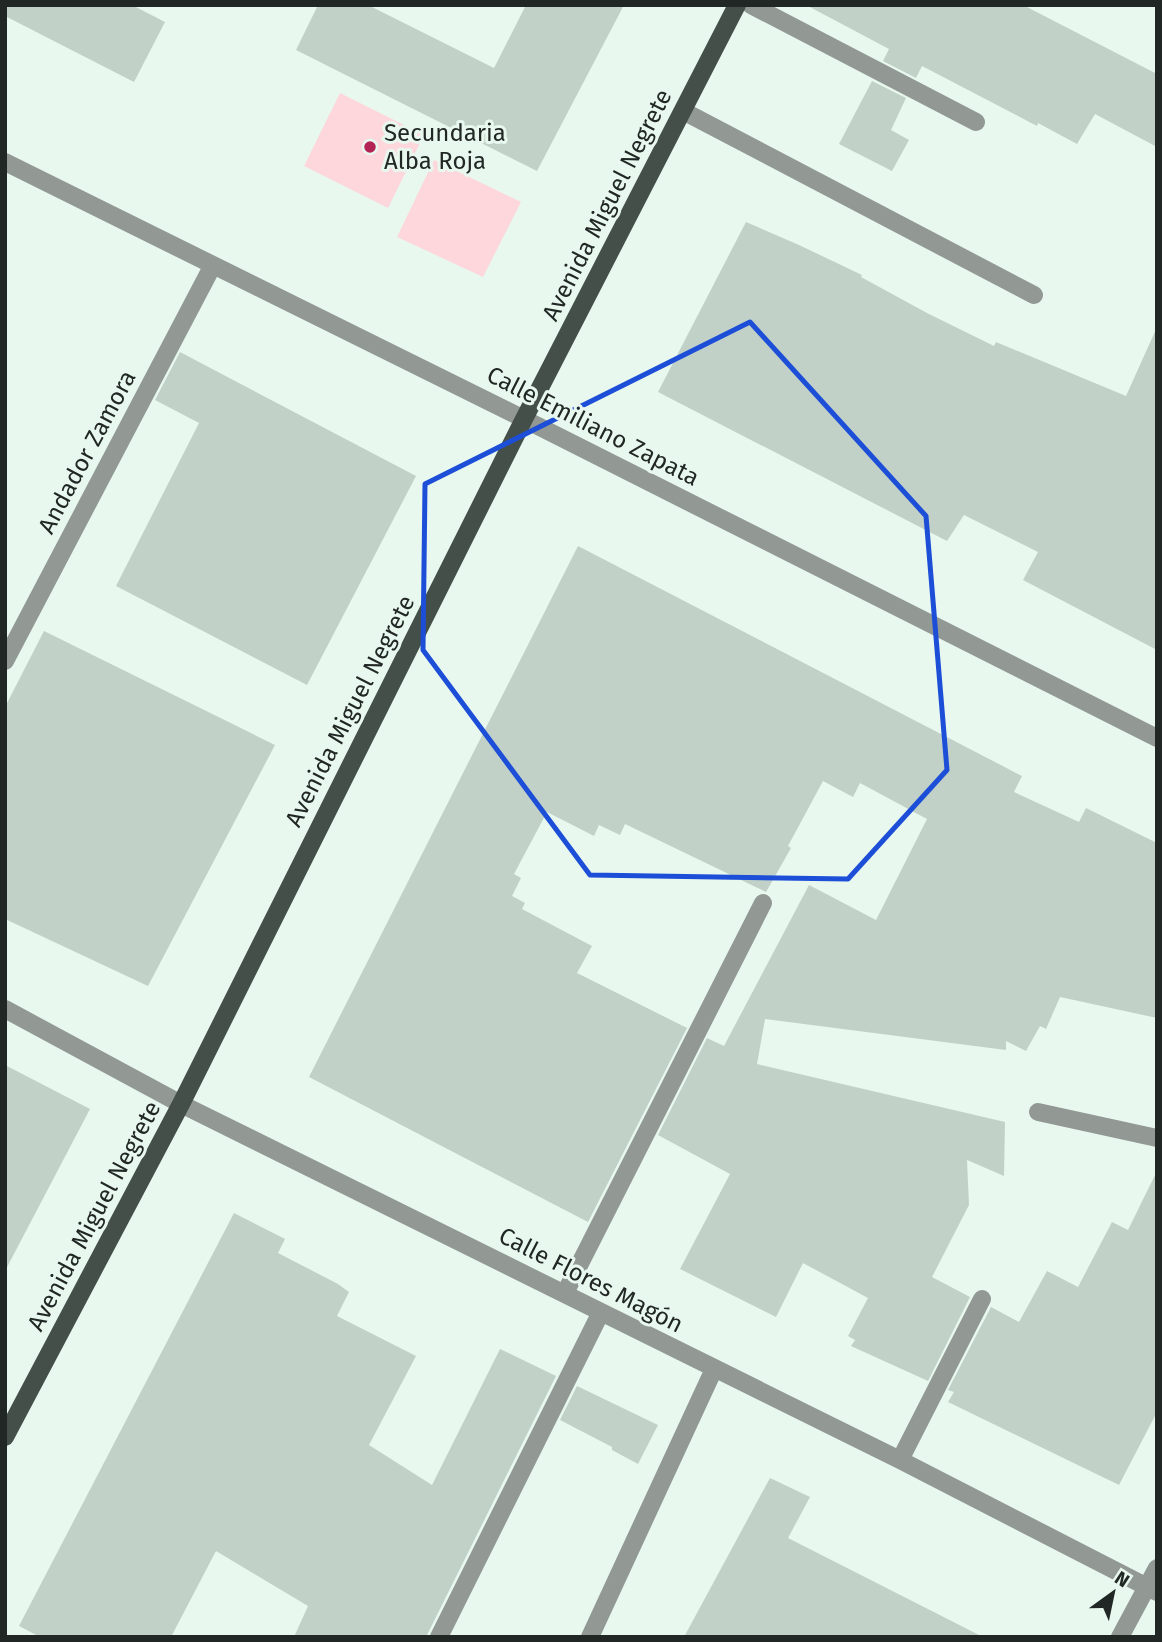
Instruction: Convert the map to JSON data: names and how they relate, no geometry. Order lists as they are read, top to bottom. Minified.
{"streets":{"main road":["Avenida Miguel Negrete"],"street":["Calle Emiliano Zapata","Andador Zamora","Calle Flores Magón"]},"crossings":[["Avenida Miguel Negrete","Calle Emiliano Zapata"],["Avenida Miguel Negrete","Calle Flores Magón"],["Calle Emiliano Zapata","Andador Zamora"]],"places":["Secundaria Alba Roja"],"north":"top right"}
